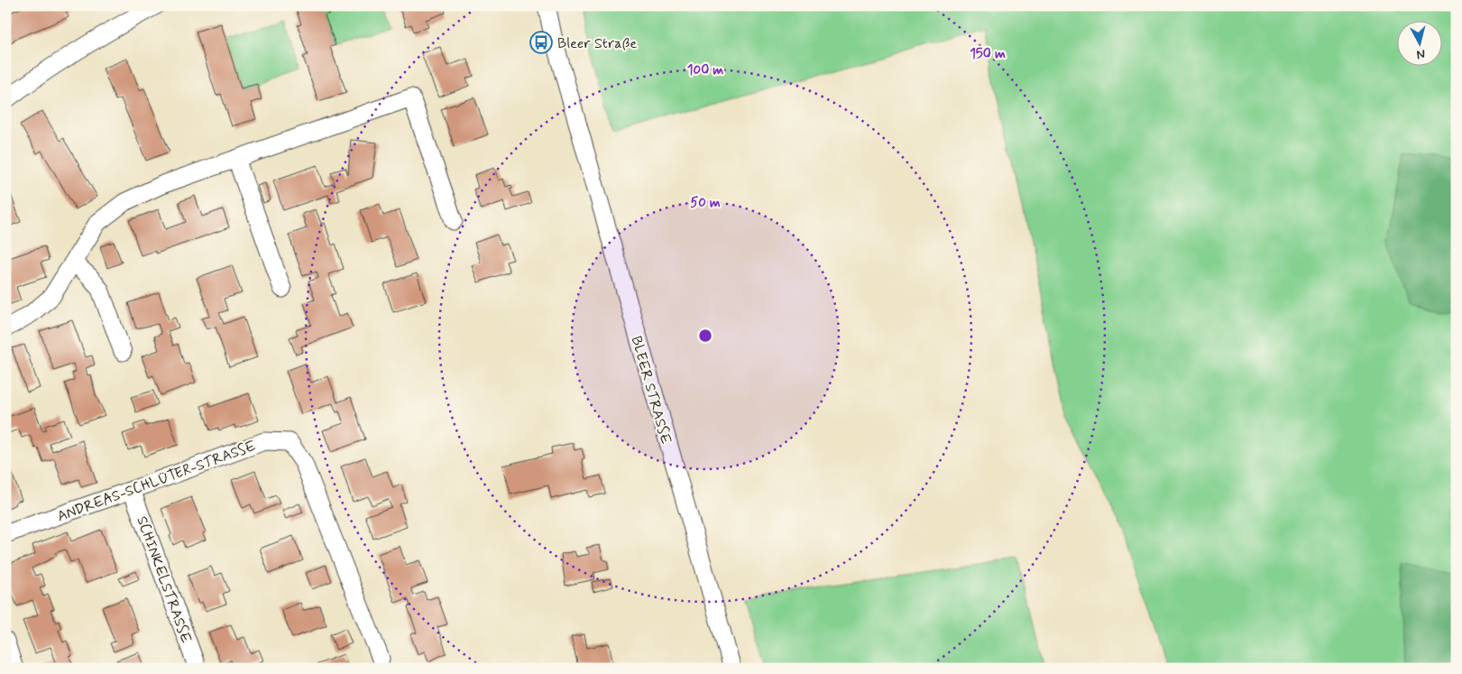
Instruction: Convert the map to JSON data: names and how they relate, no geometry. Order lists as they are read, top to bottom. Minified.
{"streets":{"street":["BLEER STRASSE","ANDREAS-SCHLÜTER-STRASSE","SCHINKELSTRASSE"]},"crossings":[["ANDREAS-SCHLÜTER-STRASSE","SCHINKELSTRASSE"]],"places":{"bus stop":["Bleer Straße"]},"north":"bottom","rings":["150 m","100 m","50 m"]}
